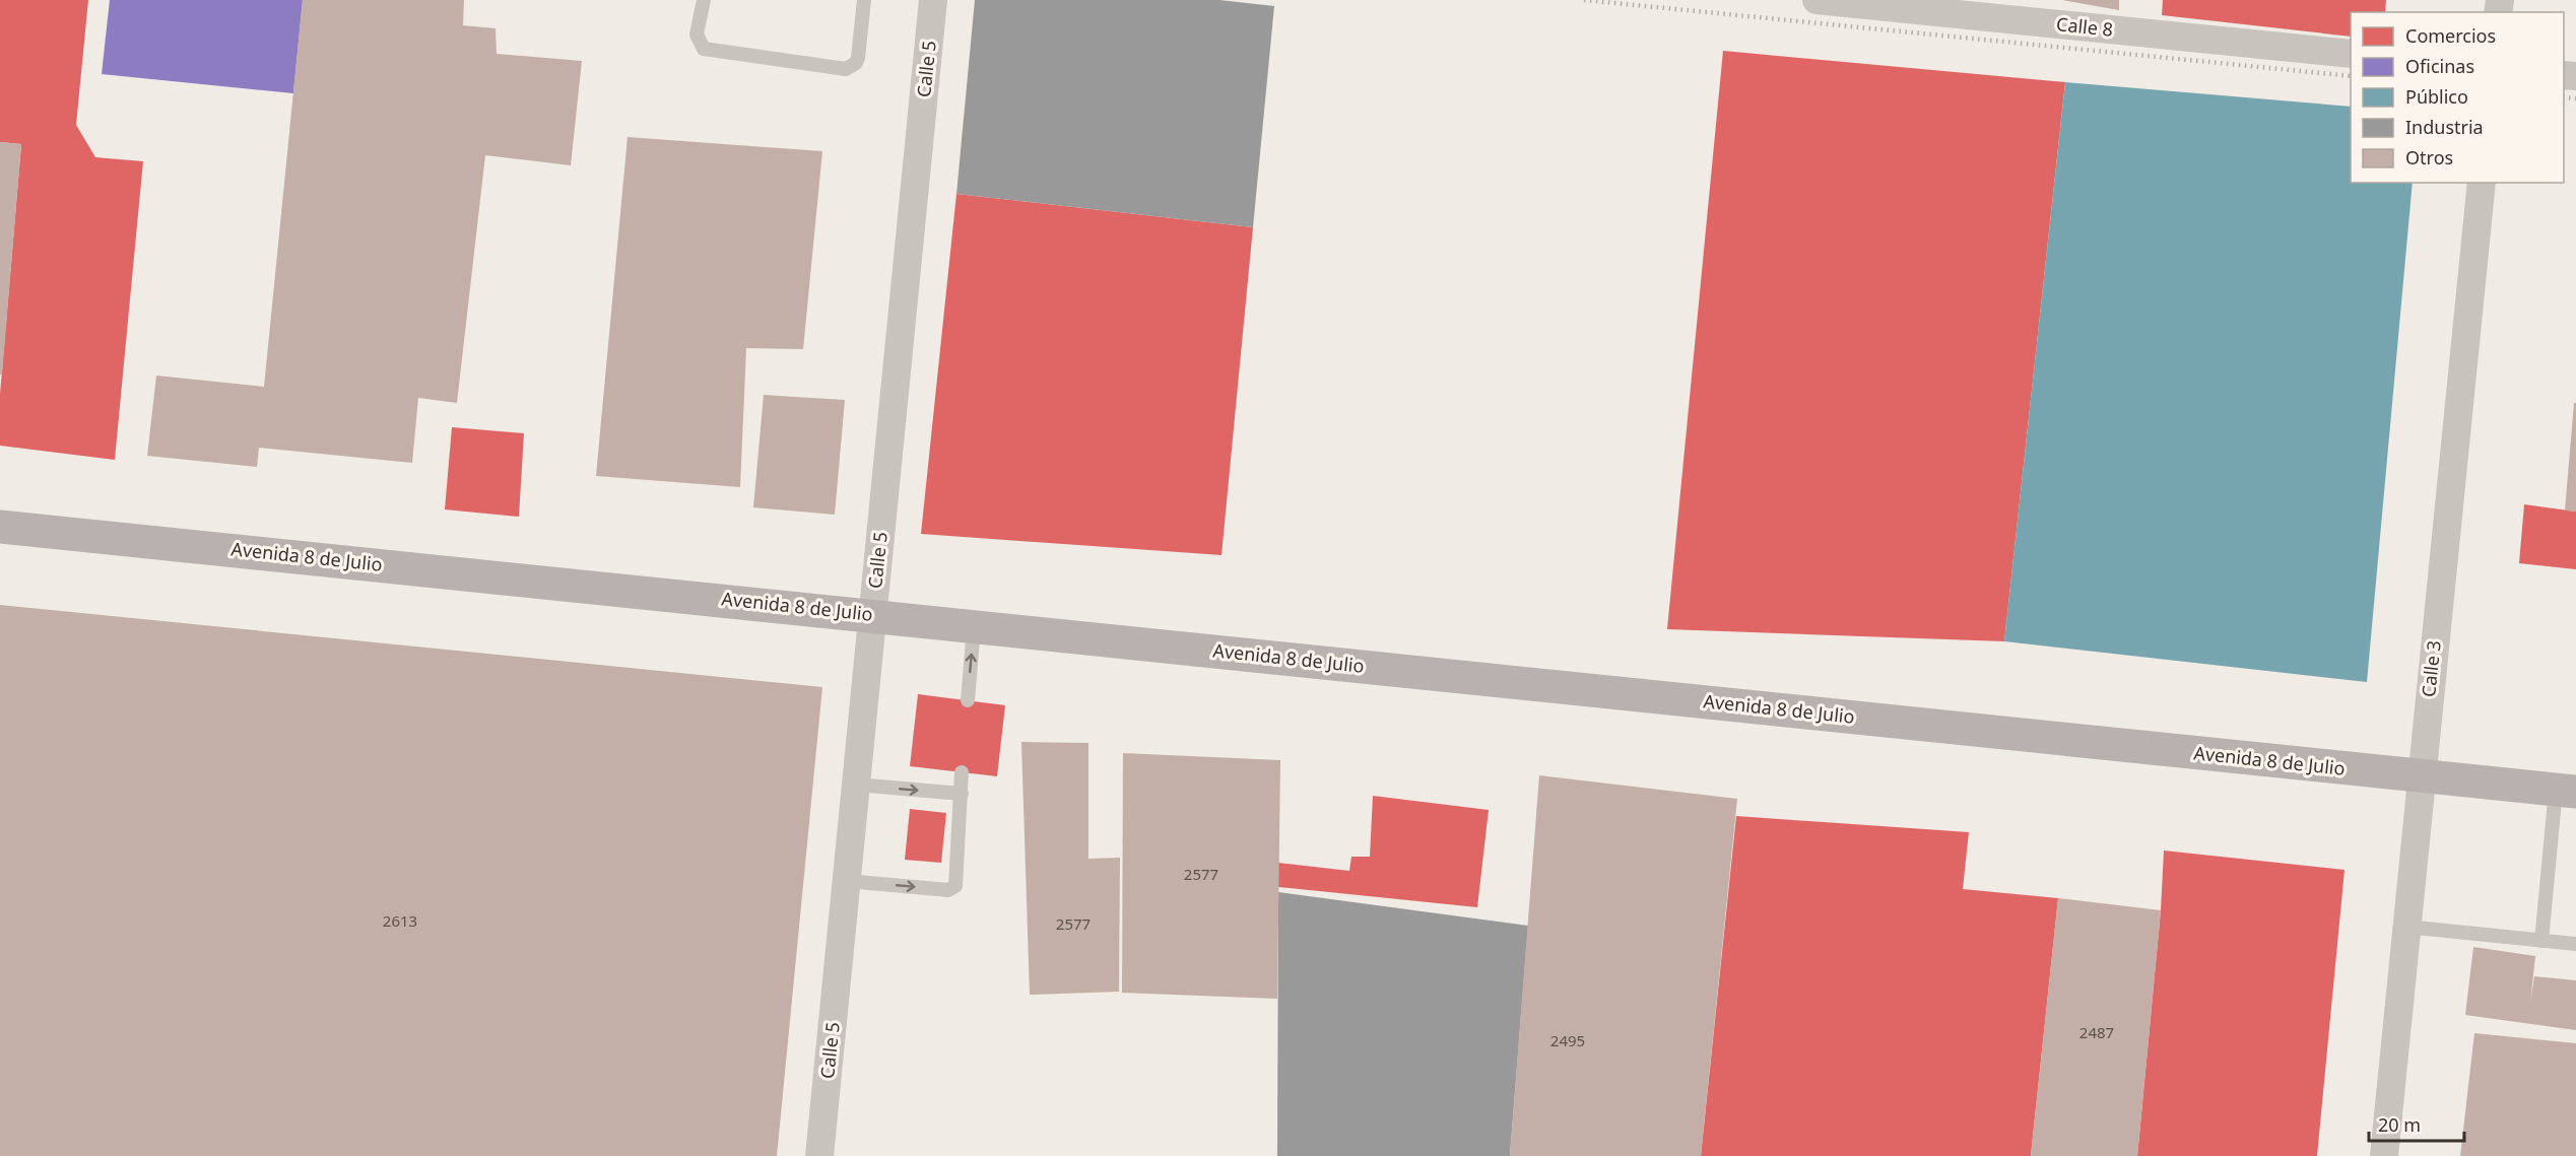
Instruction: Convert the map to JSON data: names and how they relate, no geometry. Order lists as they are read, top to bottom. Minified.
{"streets":{"main road":["Avenida 8 de Julio"],"street":["Calle 8","Calle 5","Calle 3"]},"crossings":[["Calle 5","Avenida 8 de Julio"],["Avenida 8 de Julio","Calle 3"]],"house_numbers":["2577","2613","2577","2487","2495"],"legend":["Comercios","Oficinas","Público","Industria","Otros"],"scale_bar":"20 m"}
